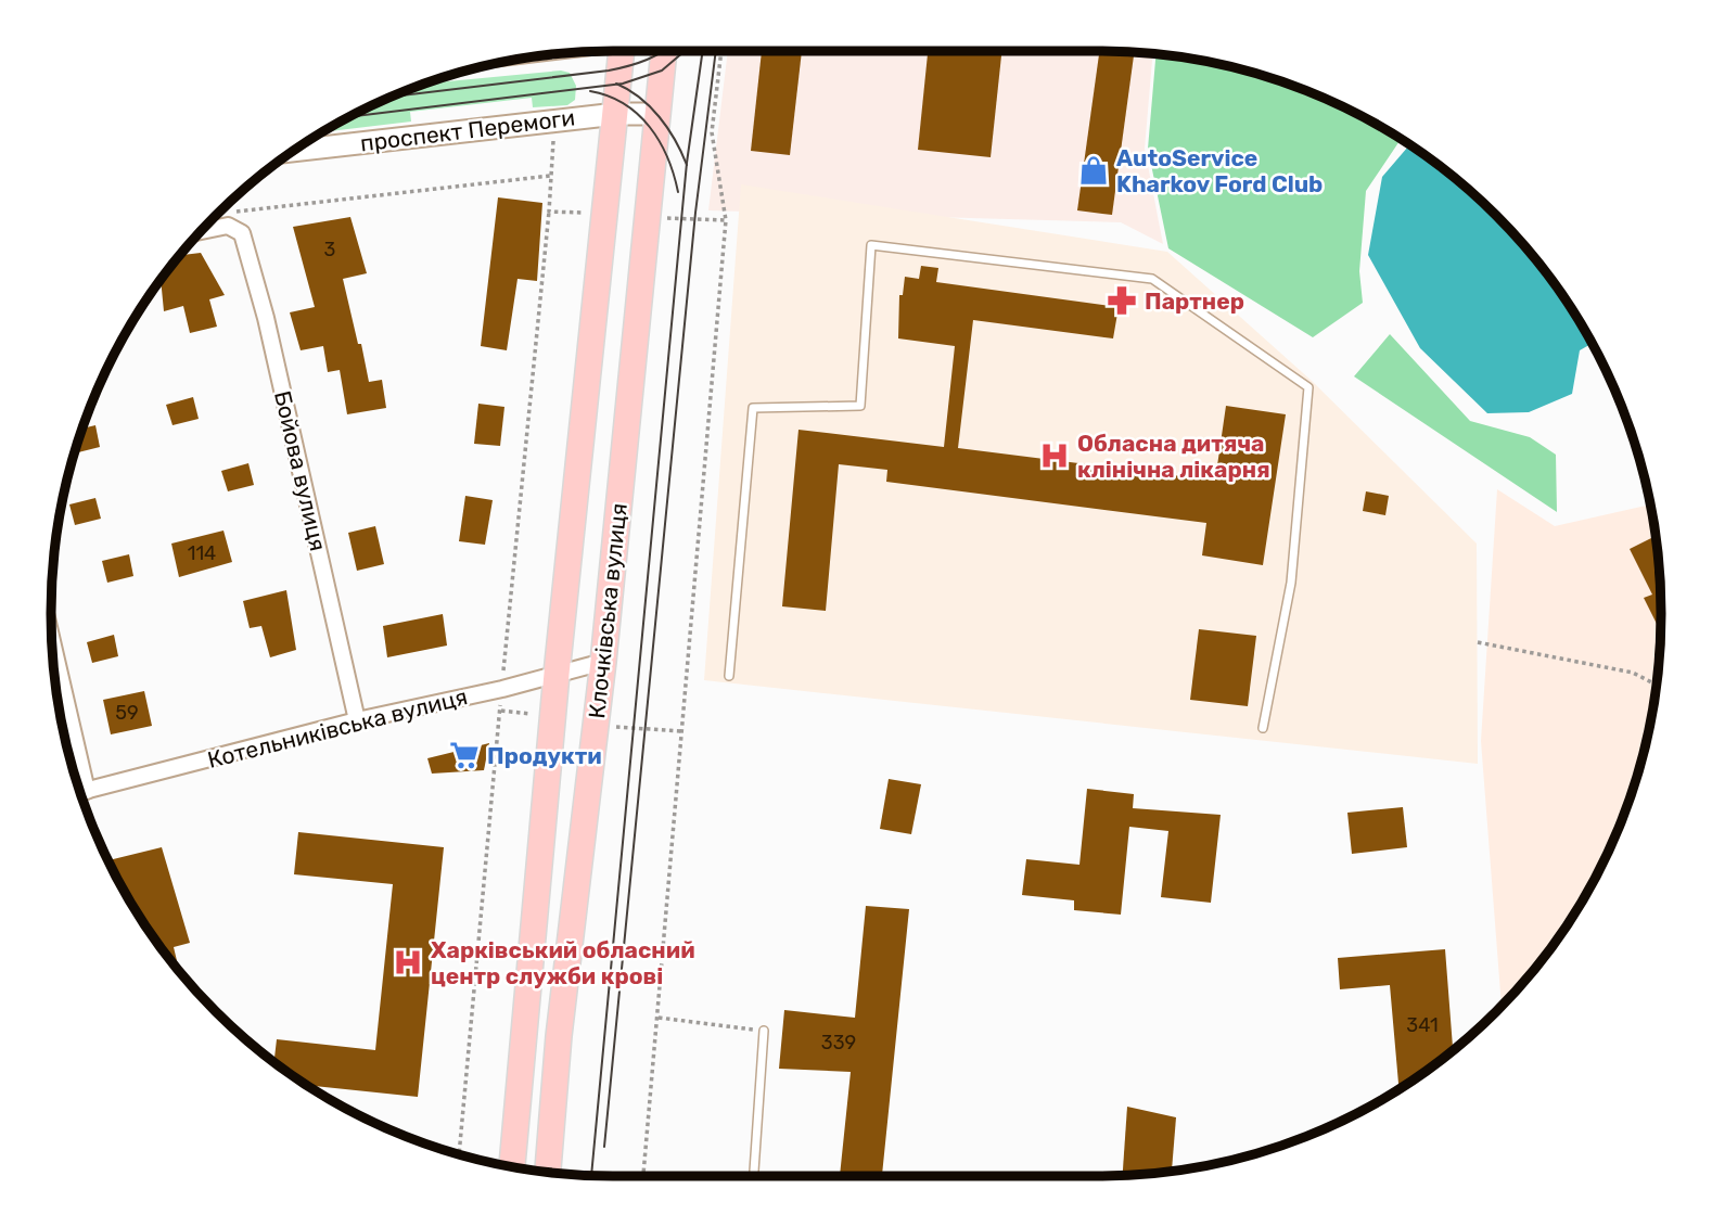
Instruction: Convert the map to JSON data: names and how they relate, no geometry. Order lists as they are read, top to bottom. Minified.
{"streets":{"main road":["проспект Перемоги","Клочківська вулиця"],"street":["Бойова вулиця","Котельниківська вулиця"]},"crossings":[["проспект Перемоги","Клочківська вулиця"],["Бойова вулиця","Котельниківська вулиця"],["Клочківська вулиця","Котельниківська вулиця"]],"places":{"shop":["AutoService Kharkov Ford Club"],"pharmacy":["Партнер"],"hospital":["Обласна дитяча клінічна лікарня","Харківський обласний центр служби крові"],"supermarket":["Продукти"]},"house_numbers":["3","114","59","341","339"]}
